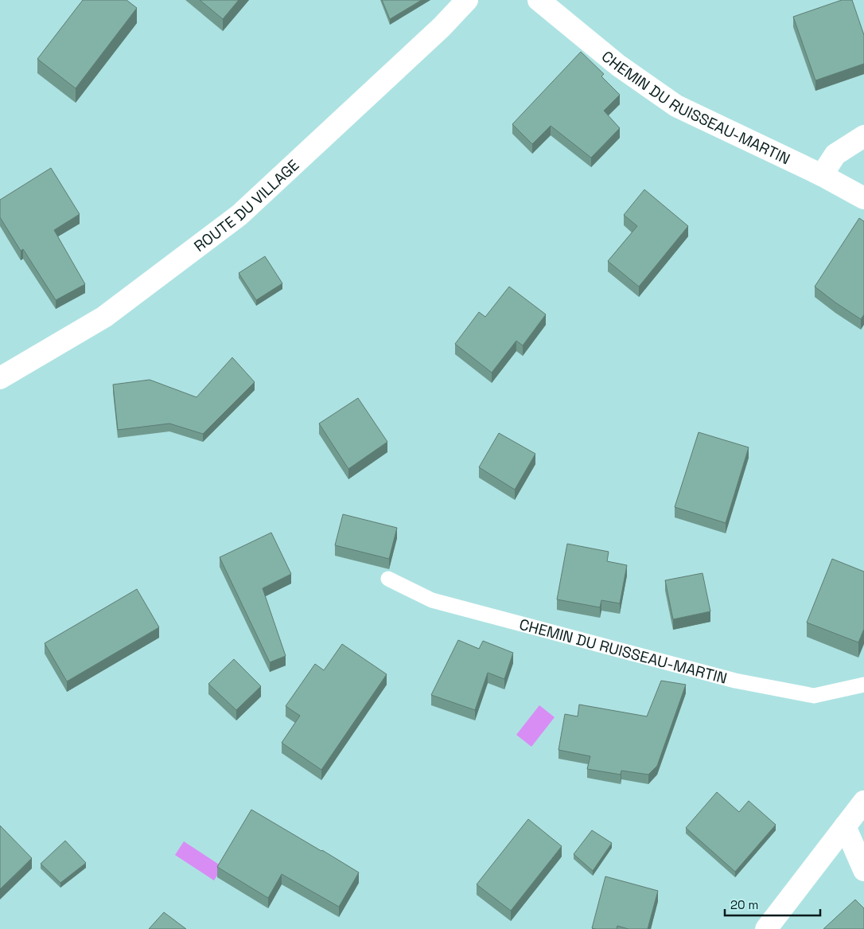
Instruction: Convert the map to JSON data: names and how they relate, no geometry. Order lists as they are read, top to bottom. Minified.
{"streets":{"street":["CHEMIN DU RUISSEAU-MARTIN","ROUTE DU VILLAGE"]},"scale_bar":"20 m"}
